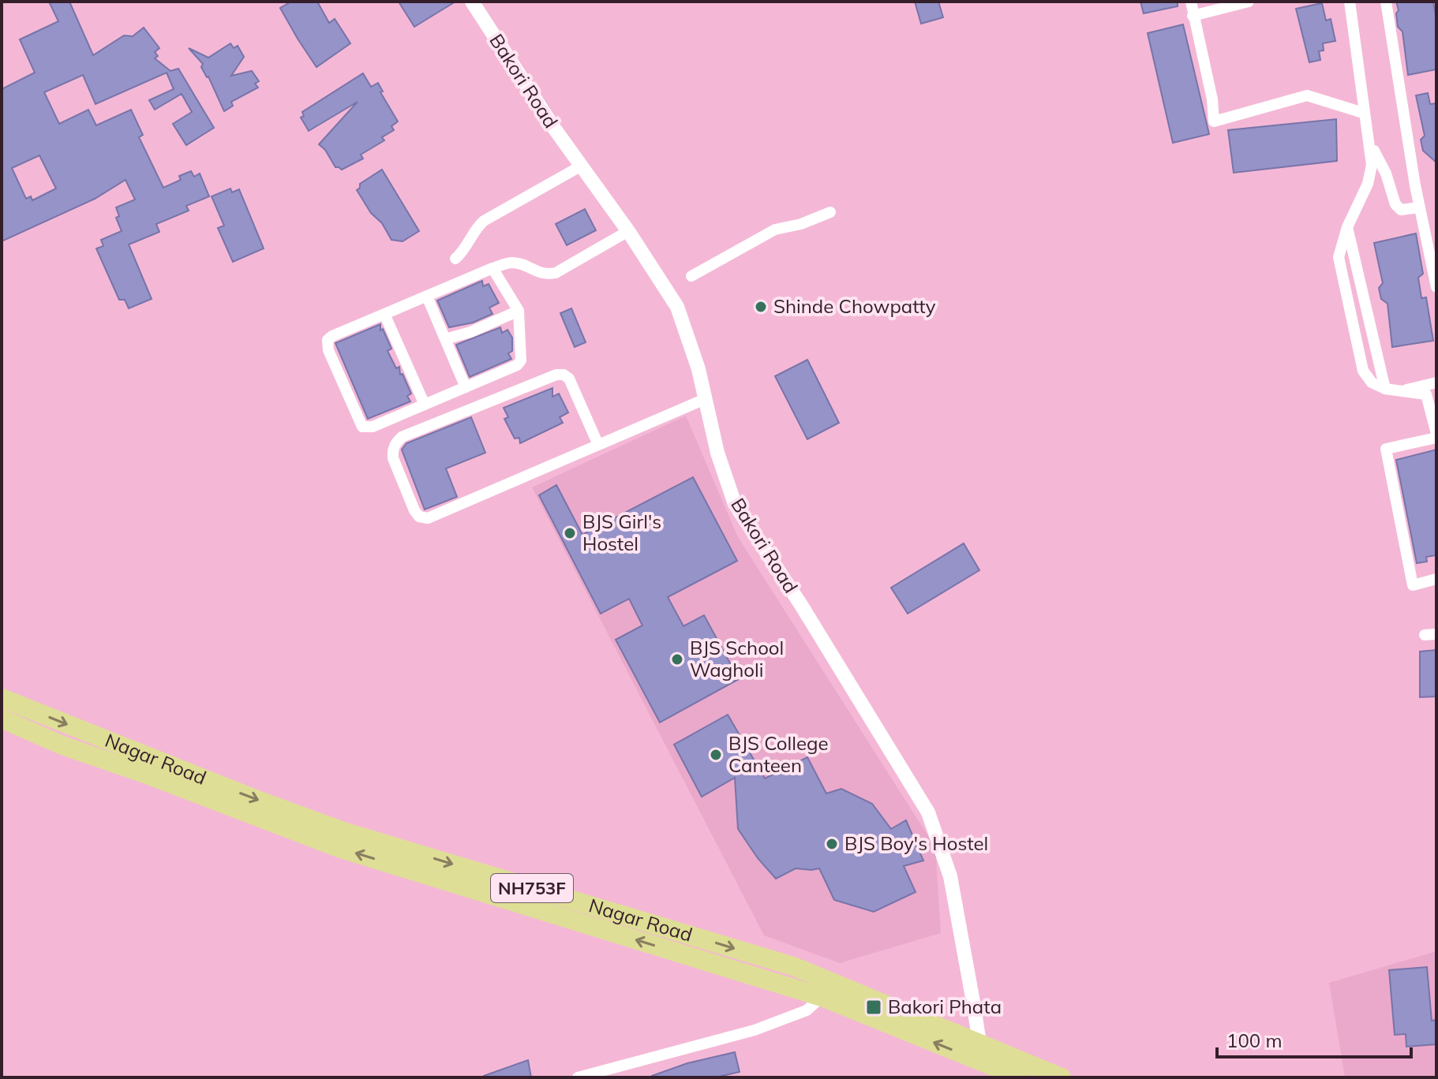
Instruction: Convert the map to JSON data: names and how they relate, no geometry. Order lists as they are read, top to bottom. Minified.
{"streets":{"highway":["Nagar Road","NH753F"],"street":["Bakori Road"]},"crossings":[["Bakori Road","Nagar Road"]],"places":{"other":["Shinde Chowpatty","BJS Girl's Hostel","BJS School Wagholi","BJS College Canteen","BJS Boy's Hostel"],"transit":["Bakori Phata"]},"scale_bar":"100 m"}
